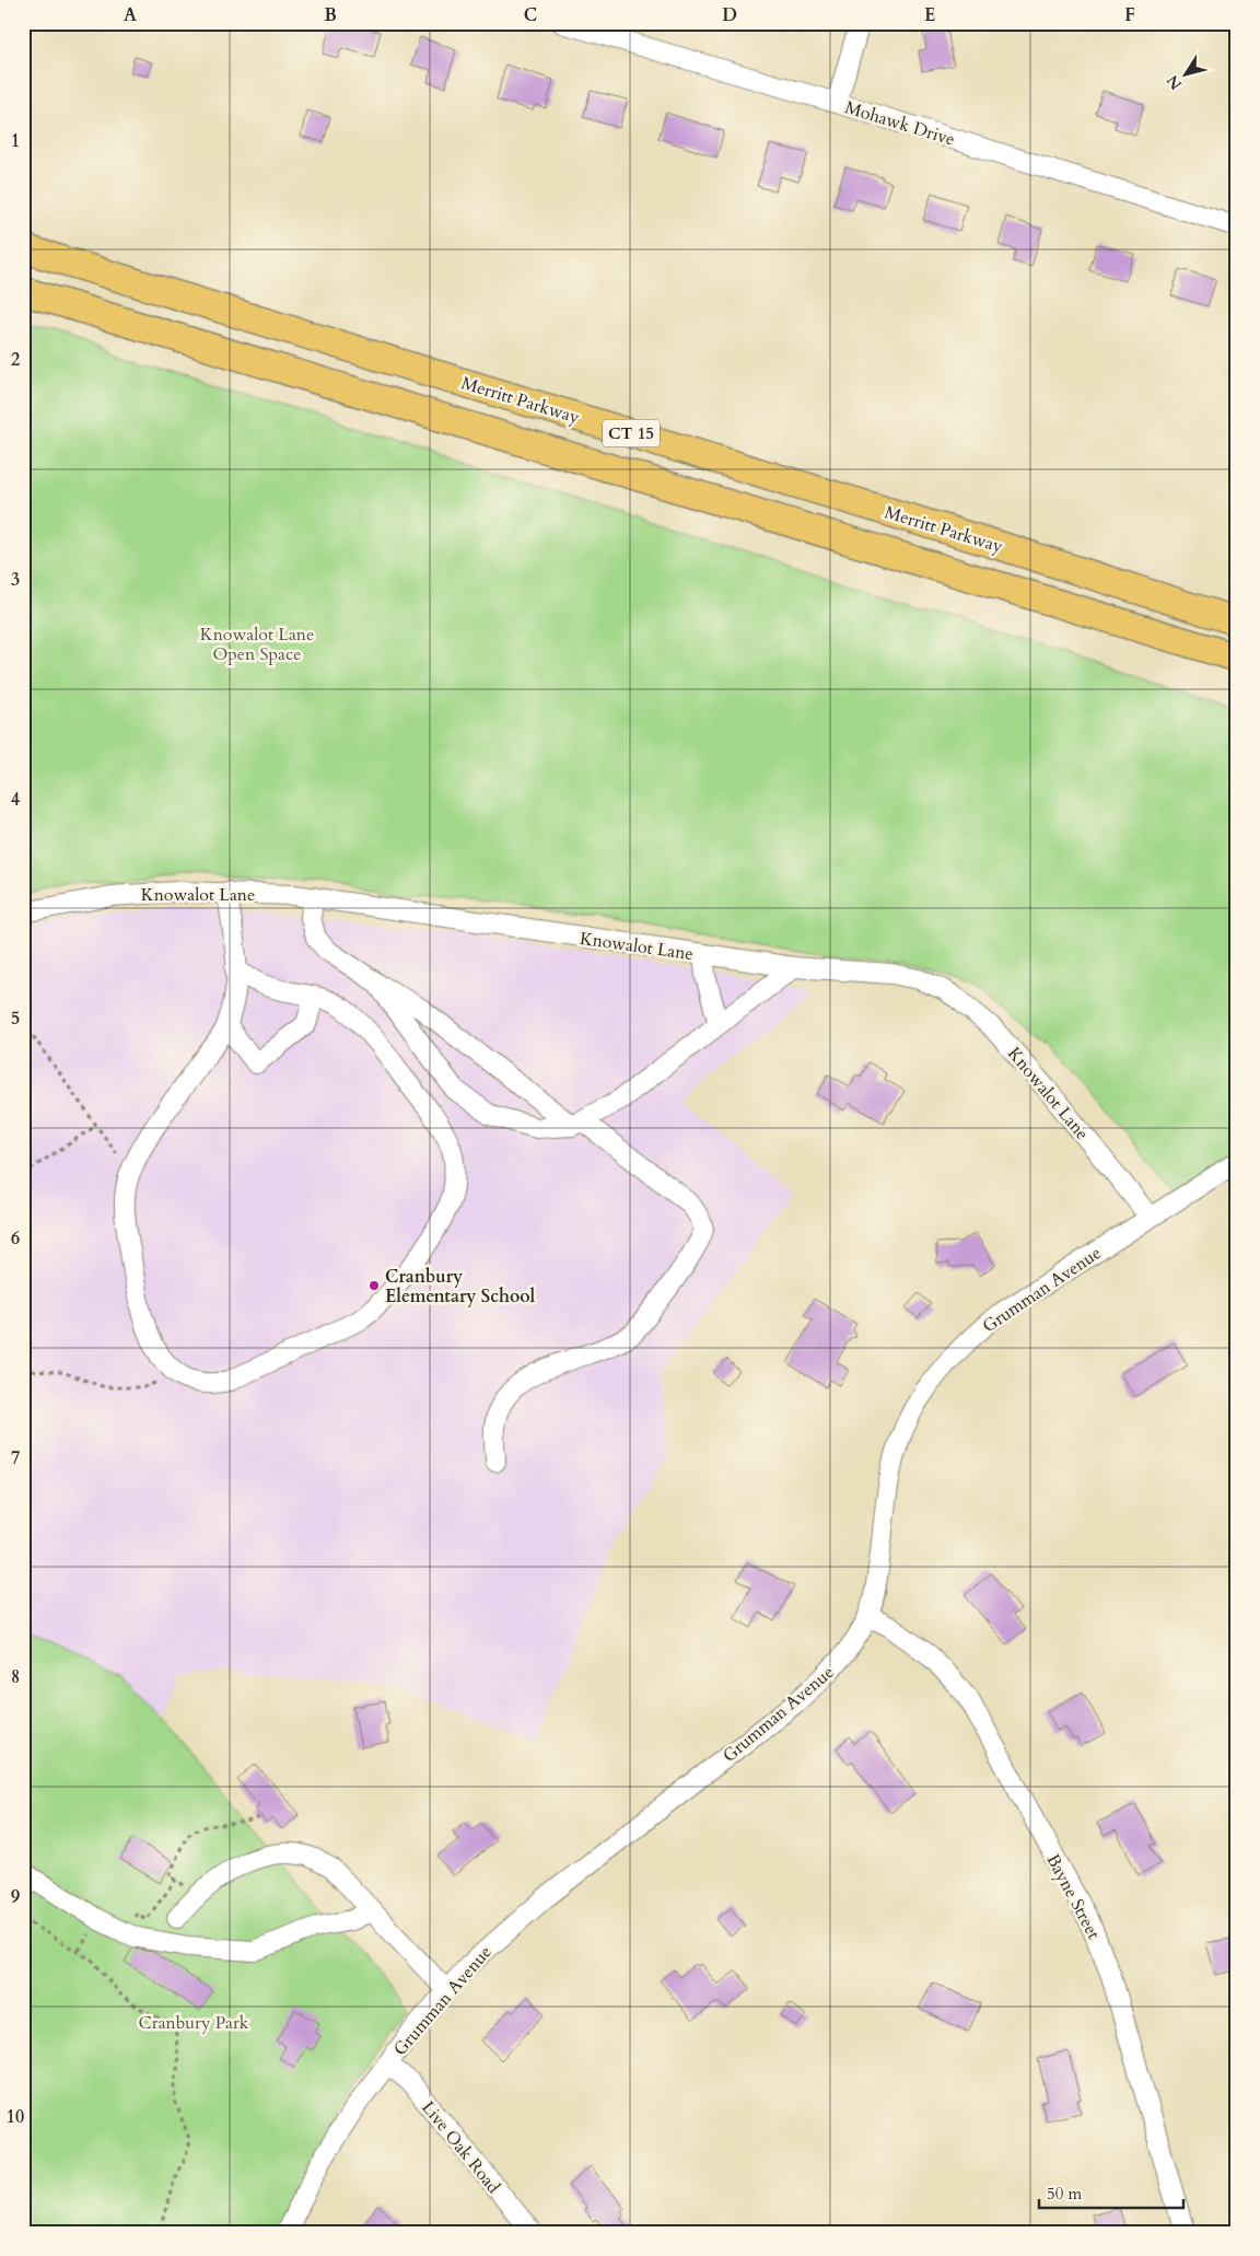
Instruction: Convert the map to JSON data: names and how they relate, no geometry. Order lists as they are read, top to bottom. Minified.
{"streets":{"highway":["Merritt Parkway","CT 15"],"street":["Mohawk Drive","Knowalot Lane","Grumman Avenue","Bayne Street","Live Oak Road"]},"crossings":[["Knowalot Lane","Grumman Avenue"],["Grumman Avenue","Bayne Street"],["Grumman Avenue","Live Oak Road"]],"parks":["Knowalot Lane Open Space","Cranbury Park"],"places":["Cranbury Elementary School"],"scale_bar":"50 m","north":"bottom left","grid":{"columns":["A","B","C","D","E","F"],"rows":["1","2","3","4","5","6","7","8","9","10"]}}
